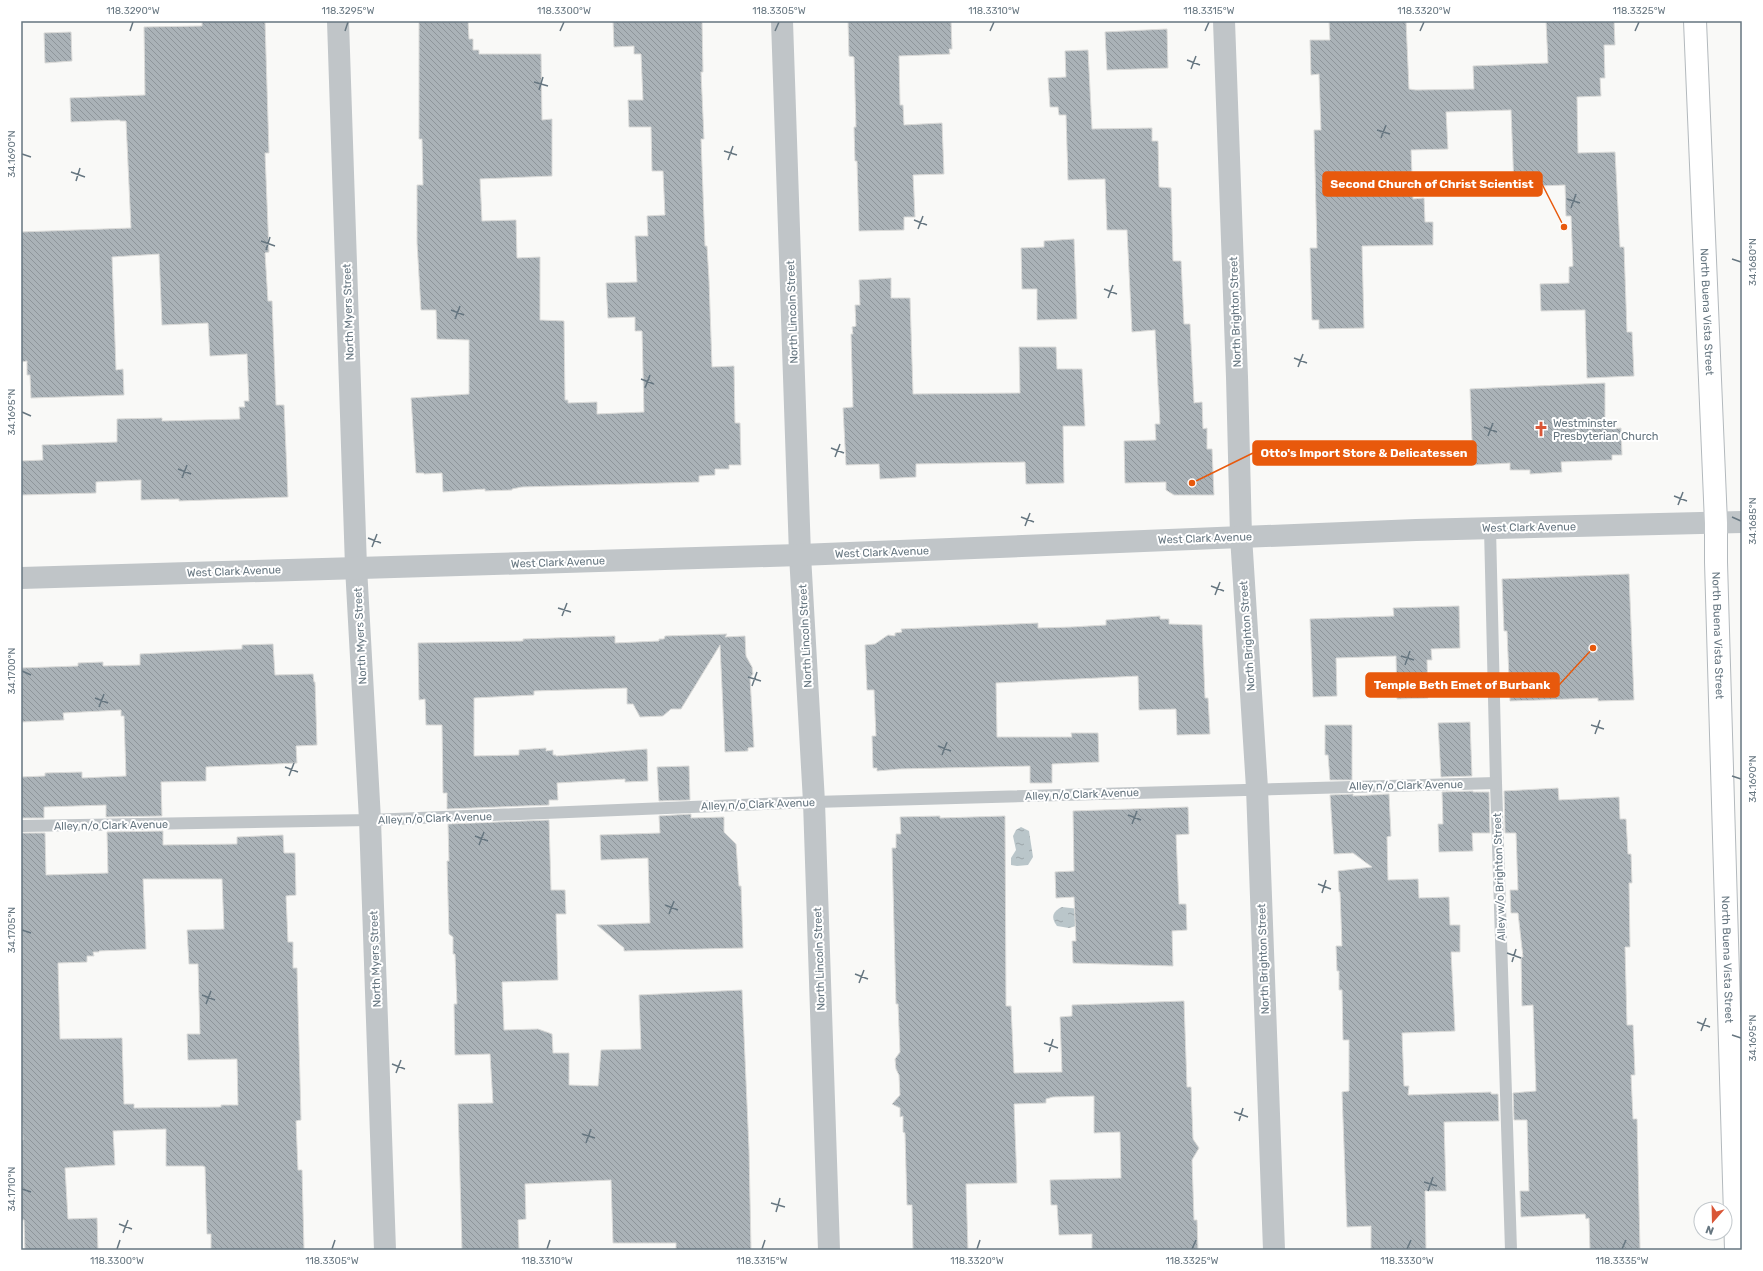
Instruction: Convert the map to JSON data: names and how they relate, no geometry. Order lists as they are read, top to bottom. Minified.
{"streets":{"main road":["North Buena Vista Street"],"street":["North Myers Street","North Lincoln Street","North Brighton Street","West Clark Avenue"],"lane":["Alley n/o Clark Avenue","Alley w/o Brighton Street"]},"crossings":[["North Myers Street","West Clark Avenue"],["North Myers Street","Alley n/o Clark Avenue"],["North Lincoln Street","West Clark Avenue"],["North Lincoln Street","Alley n/o Clark Avenue"],["North Brighton Street","West Clark Avenue"],["North Brighton Street","Alley n/o Clark Avenue"],["North Buena Vista Street","West Clark Avenue"],["West Clark Avenue","Alley w/o Brighton Street"],["Alley n/o Clark Avenue","Alley w/o Brighton Street"]],"places":{"other":["Second Church of Christ Scientist","Otto's Import Store & Delicatessen","Temple Beth Emet of Burbank"],"church":["Westminster Presbyterian Church"]},"north":"bottom","coordinates":["118.3290°W","118.3295°W","118.3300°W","118.3305°W","118.3310°W","118.3315°W","118.3320°W","118.3325°W","34.1690°N","34.1680°N","34.1695°N","34.1685°N","34.1700°N","34.1705°N","34.1710°N","118.3330°W","118.3335°W"]}
